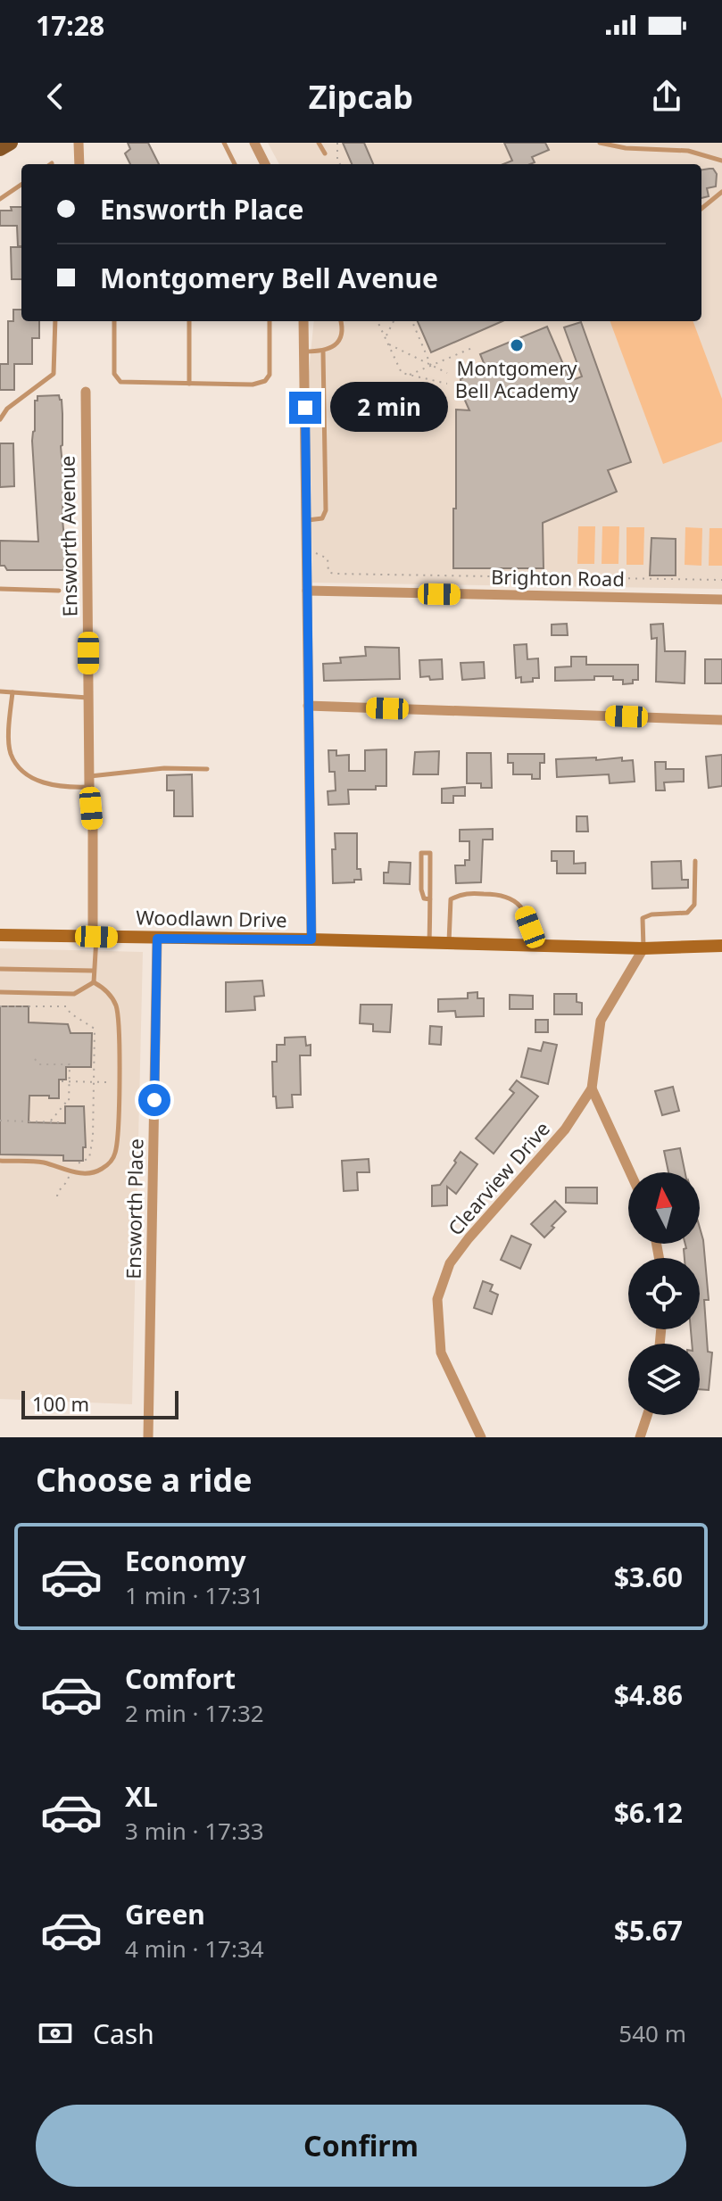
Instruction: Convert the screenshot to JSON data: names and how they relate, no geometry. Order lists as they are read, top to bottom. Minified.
{"streets":{"main road":["Woodlawn Drive"],"street":["Ensworth Avenue","Brighton Road","Clearview Drive","Ensworth Place"]},"crossings":[["Ensworth Avenue","Woodlawn Drive"],["Woodlawn Drive","Clearview Drive"],["Woodlawn Drive","Ensworth Place"]],"places":["Montgomery Bell Academy"],"scale_bar":"100 m","north":"top","page":{"status":"17:28","header":"Zipcab","banner":["Ensworth Place","Montgomery Bell Avenue"],"bubble":"2 min","scale":"100 m","heading":"Choose a ride","list":[{"name":"Economy","note":"1 min · 17:31","value":"$3.60"},{"name":"Comfort","note":"2 min · 17:32","value":"$4.86"},{"name":"XL","note":"3 min · 17:33","value":"$6.12"},{"name":"Green","note":"4 min · 17:34","value":"$5.67"}],"pay":["Cash","540 m"],"buttons":"Confirm"}}
